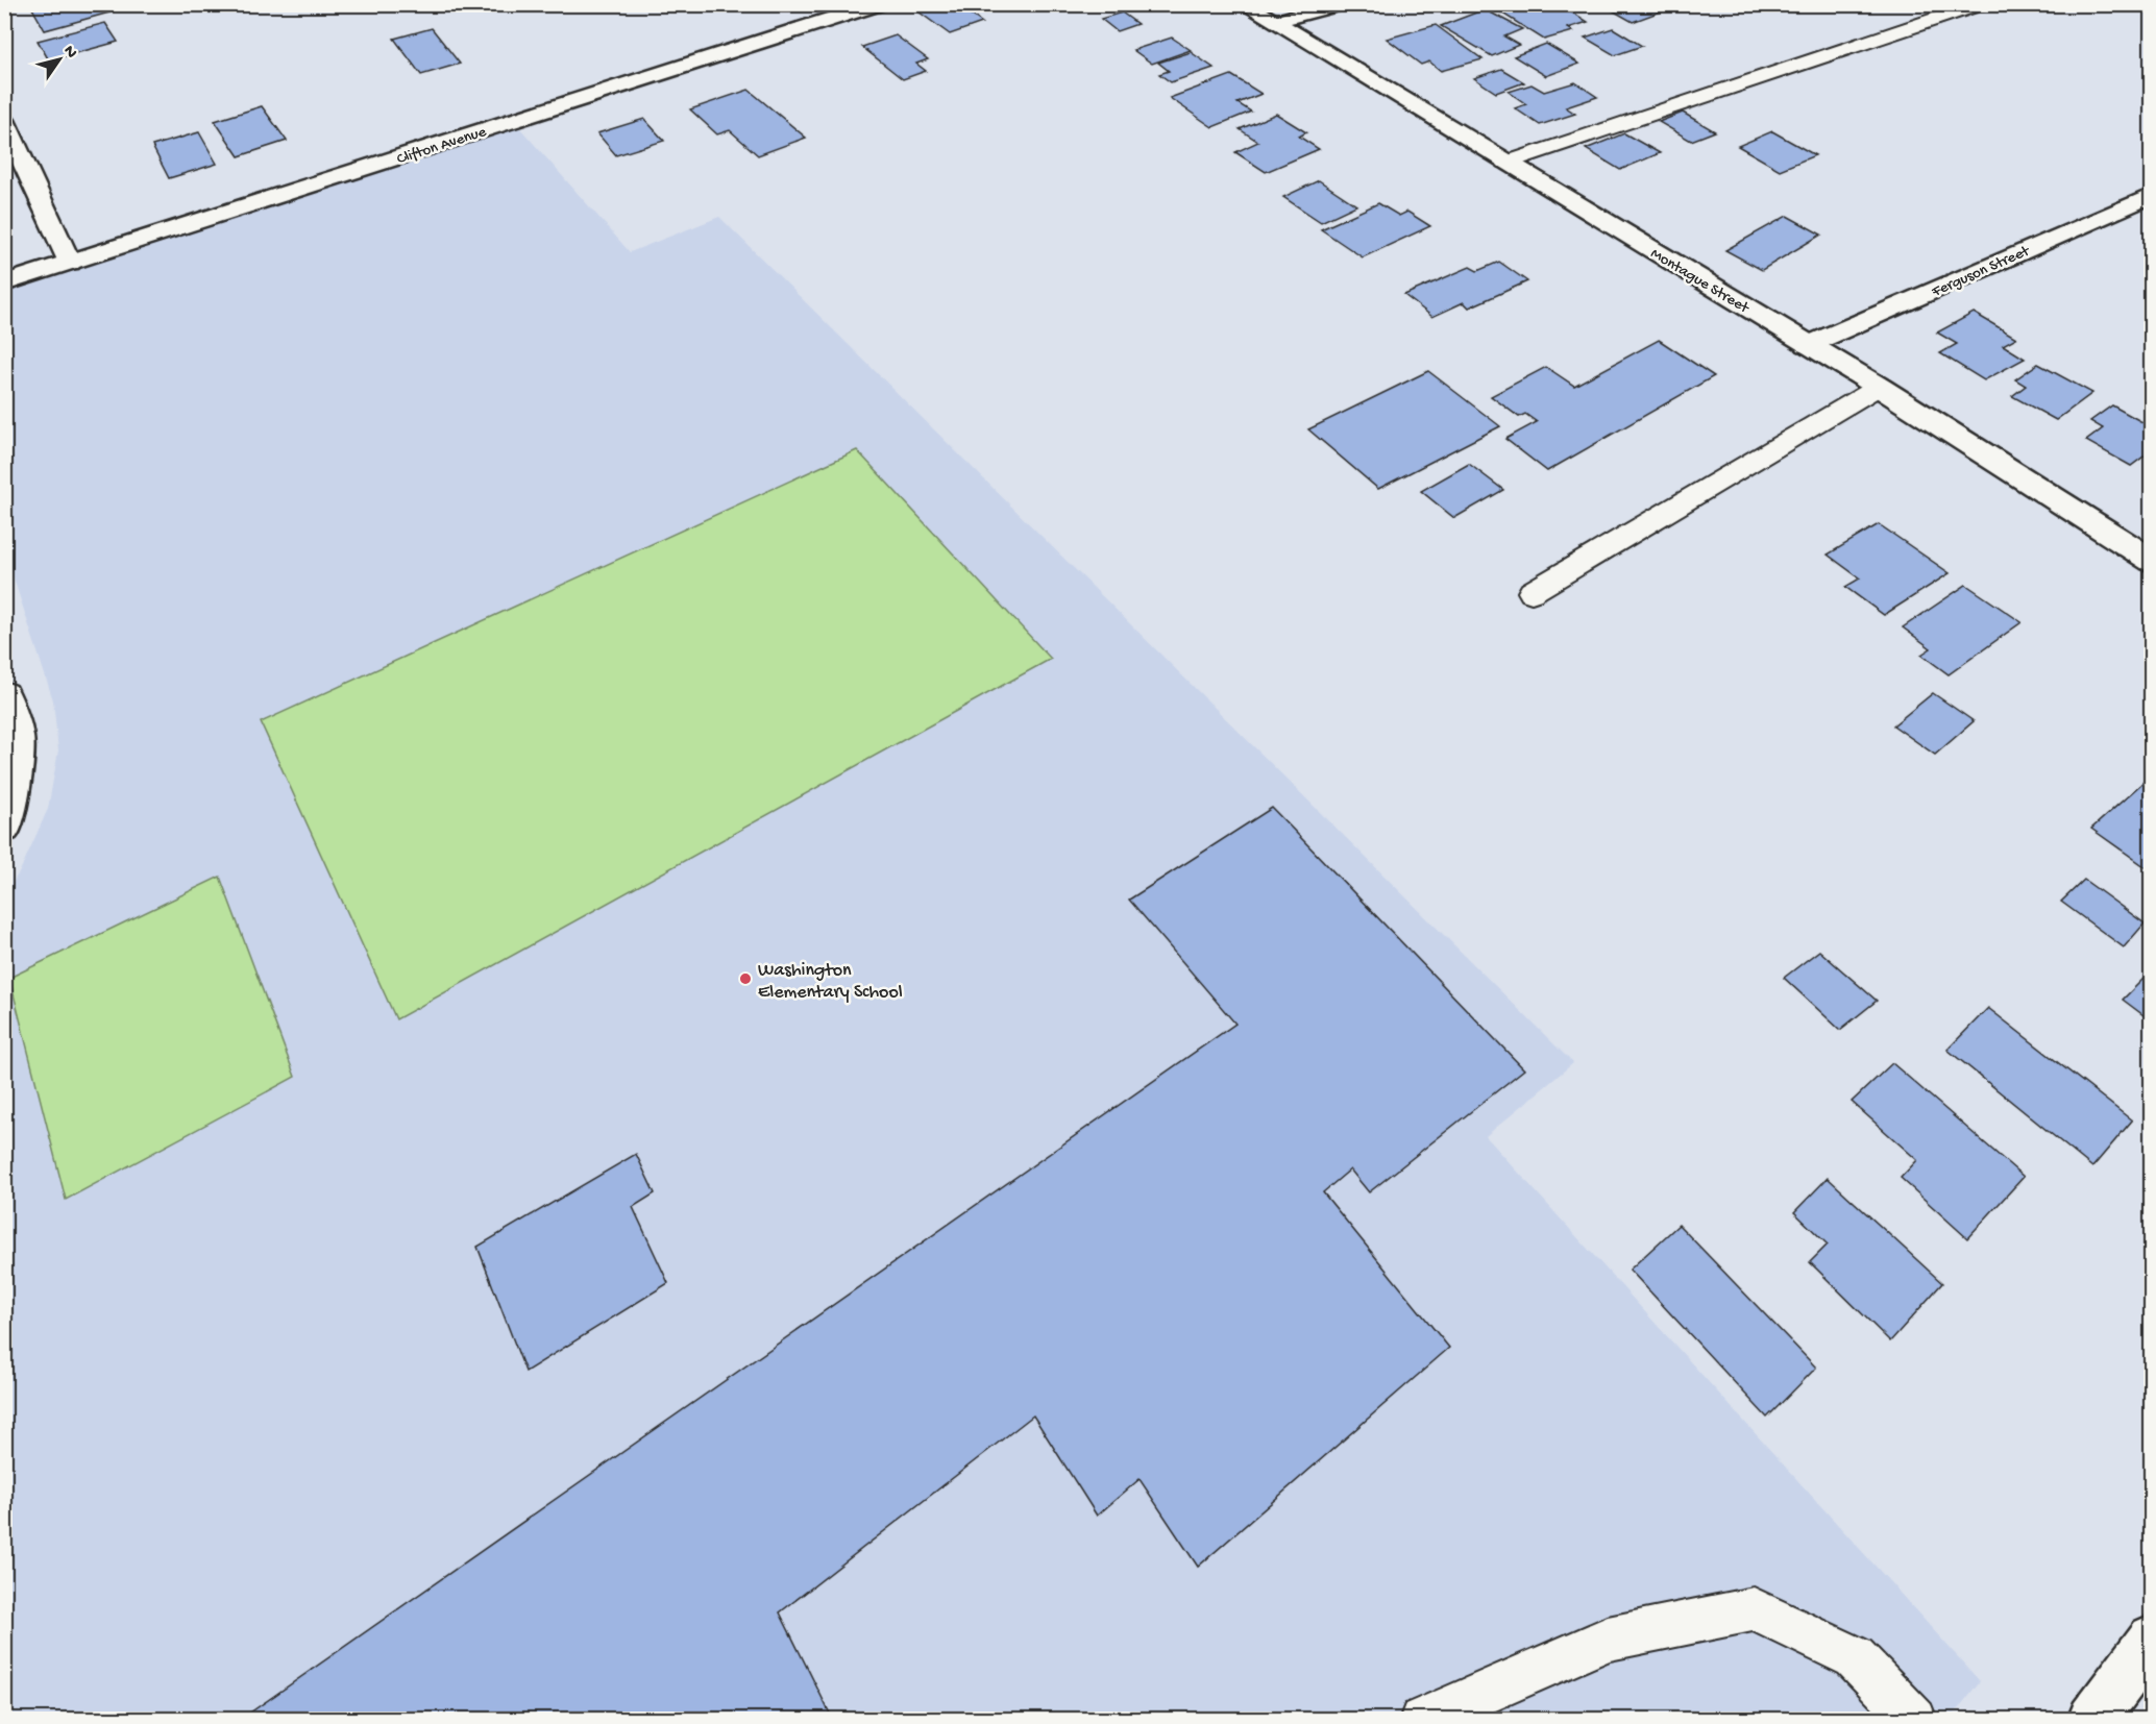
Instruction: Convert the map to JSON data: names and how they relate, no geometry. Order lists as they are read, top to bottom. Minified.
{"streets":{"street":["Clifton Avenue","Ferguson Street","Montague Street"]},"crossings":[["Ferguson Street","Montague Street"]],"places":["Washington Elementary School"],"north":"top right"}
